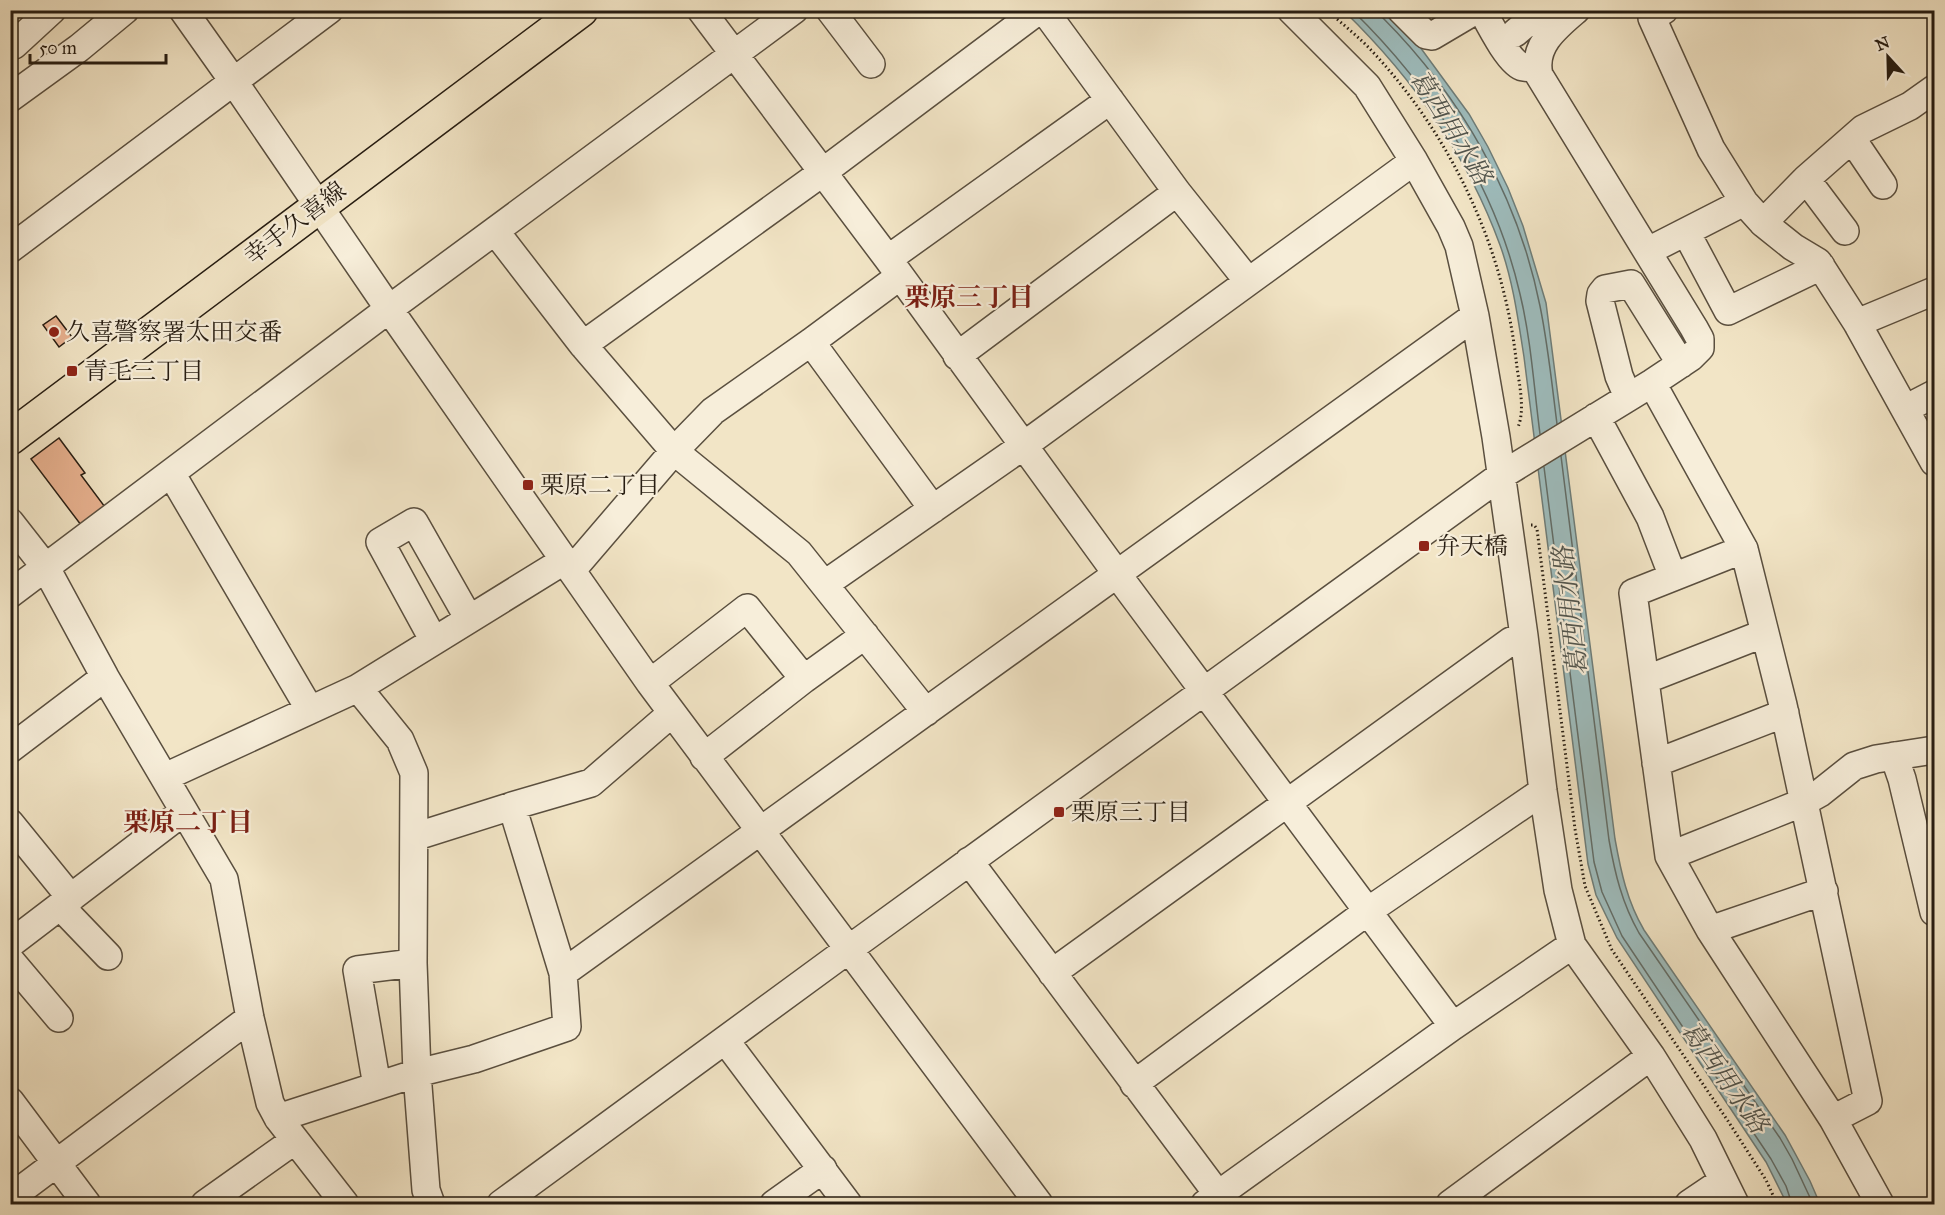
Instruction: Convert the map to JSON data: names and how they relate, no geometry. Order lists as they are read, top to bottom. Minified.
{"streets":{"main road":["幸手久喜線"]},"districts":["栗原三丁目","栗原二丁目"],"water":["葛西用水路"],"places":{"other":["久喜警察署太田交番"],"transit":["青毛三丁目","栗原二丁目","弁天橋","栗原三丁目"]},"scale_bar":"50 m","north":"top"}
